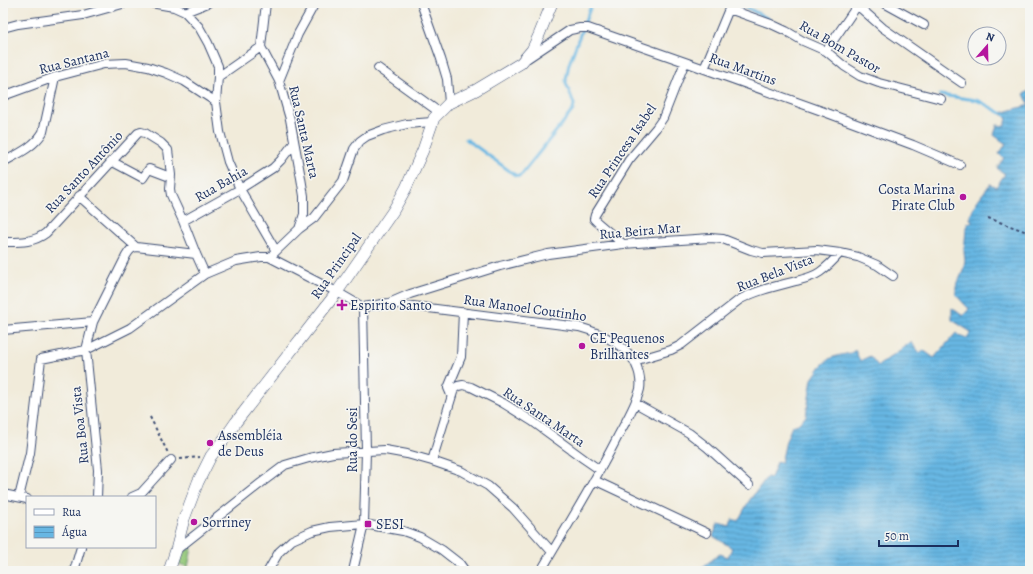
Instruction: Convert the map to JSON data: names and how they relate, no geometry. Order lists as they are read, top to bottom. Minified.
{"streets":{"street":["Rua Bom Pastor","Rua Santana","Rua Martins","Rua Santa Marta","Rua Princesa Isabel","Rua Santo Antônio","Rua Bahia","Rua Beira Mar","Rua Principal","Rua Bela Vista","Rua Manoel Coutinho","Rua Boa Vista","Rua do Sesi"]},"crossings":[["Rua Bom Pastor","Rua Martins"],["Rua Martins","Rua Princesa Isabel"],["Rua Martins","Rua Principal"],["Rua Santa Marta","Rua Bahia"],["Rua Santa Marta","Rua Manoel Coutinho"],["Rua Princesa Isabel","Rua Beira Mar"],["Rua Santo Antônio","Rua Bahia"],["Rua Beira Mar","Rua Bela Vista"],["Rua Beira Mar","Rua Manoel Coutinho"],["Rua Bela Vista","Rua Manoel Coutinho"],["Rua Manoel Coutinho","Rua do Sesi"]],"places":{"other":["Costa Marina Pirate Club","CE Pequenos Brilhantes","Assembléia de Deus","Sorriney"],"health":["Espirito Santo"],"transit":["SESI"]},"legend":["Rua","Água"],"scale_bar":"50 m","north":"top"}
